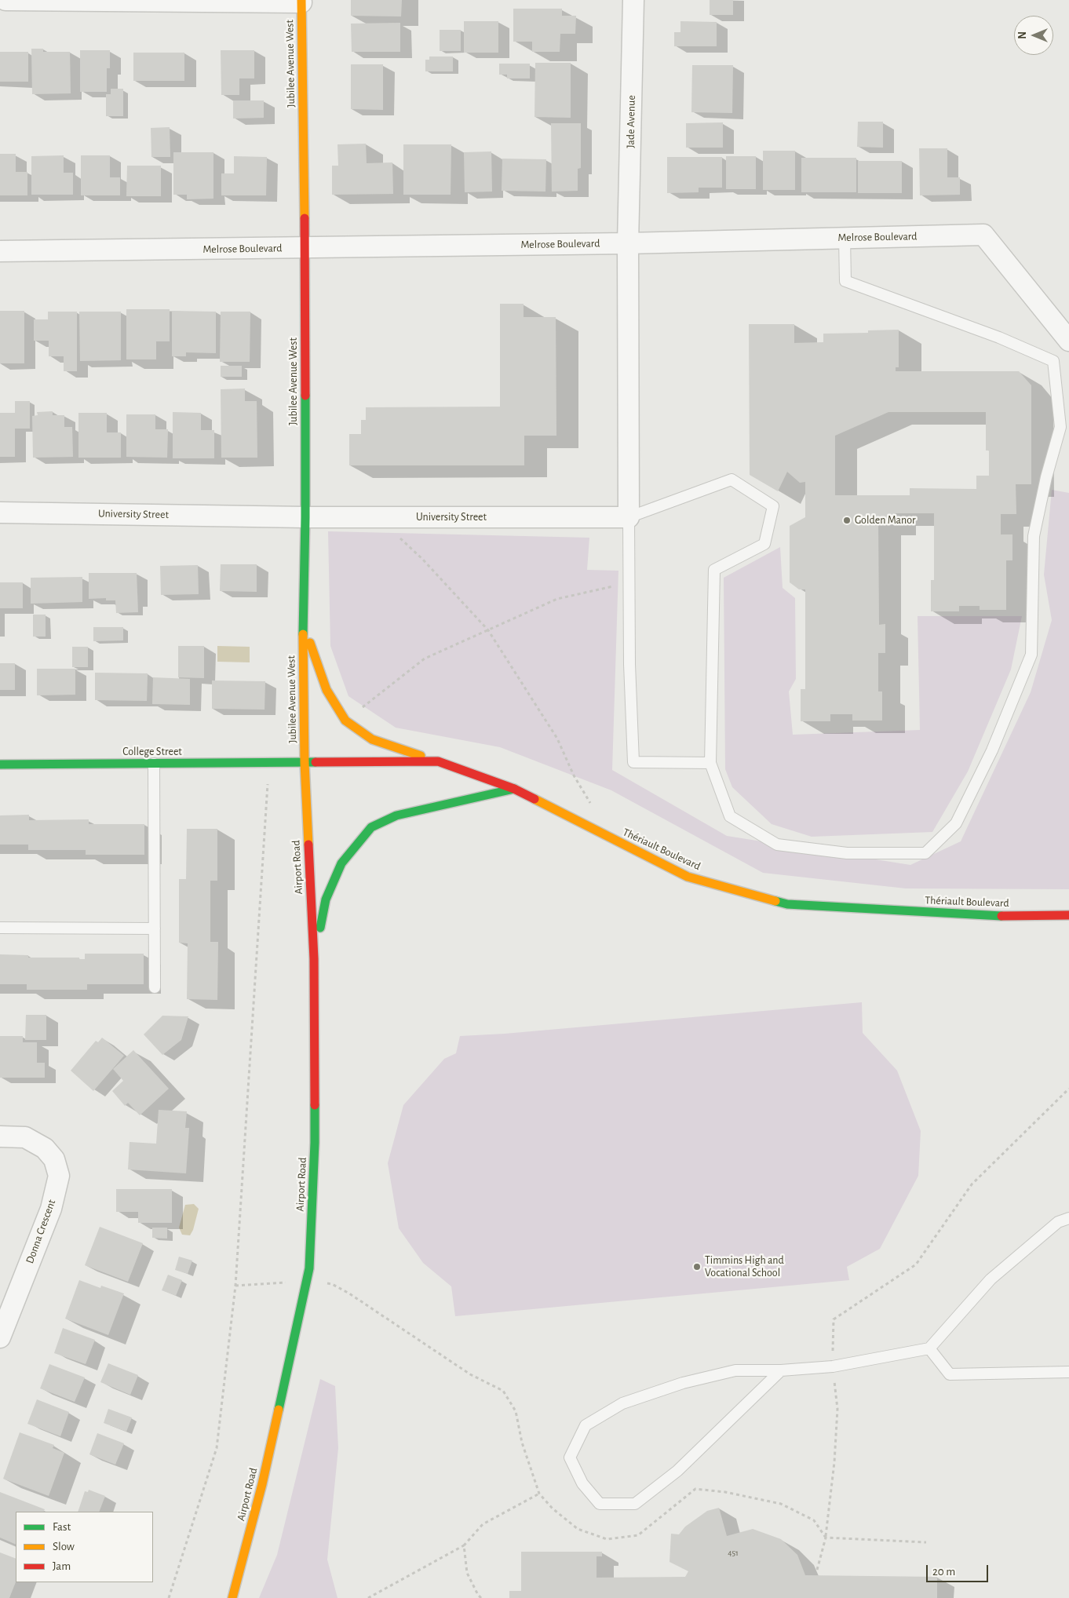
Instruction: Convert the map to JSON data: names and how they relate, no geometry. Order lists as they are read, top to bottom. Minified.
{"streets":{"main road":["Jubilee Avenue West","College Street","Thériault Boulevard","Airport Road"],"street":["Jade Avenue","Melrose Boulevard","University Street","Donna Crescent"]},"crossings":[["Jubilee Avenue West","Melrose Boulevard"],["Jubilee Avenue West","University Street"],["Jubilee Avenue West","College Street"],["Jubilee Avenue West","Thériault Boulevard"],["Jubilee Avenue West","Airport Road"],["Jade Avenue","Melrose Boulevard"],["College Street","Thériault Boulevard"],["College Street","Airport Road"],["Thériault Boulevard","Airport Road"]],"places":["Golden Manor","Timmins High and Vocational School"],"house_numbers":["451"],"legend":["Fast","Slow","Jam"],"scale_bar":"20 m","north":"left"}
